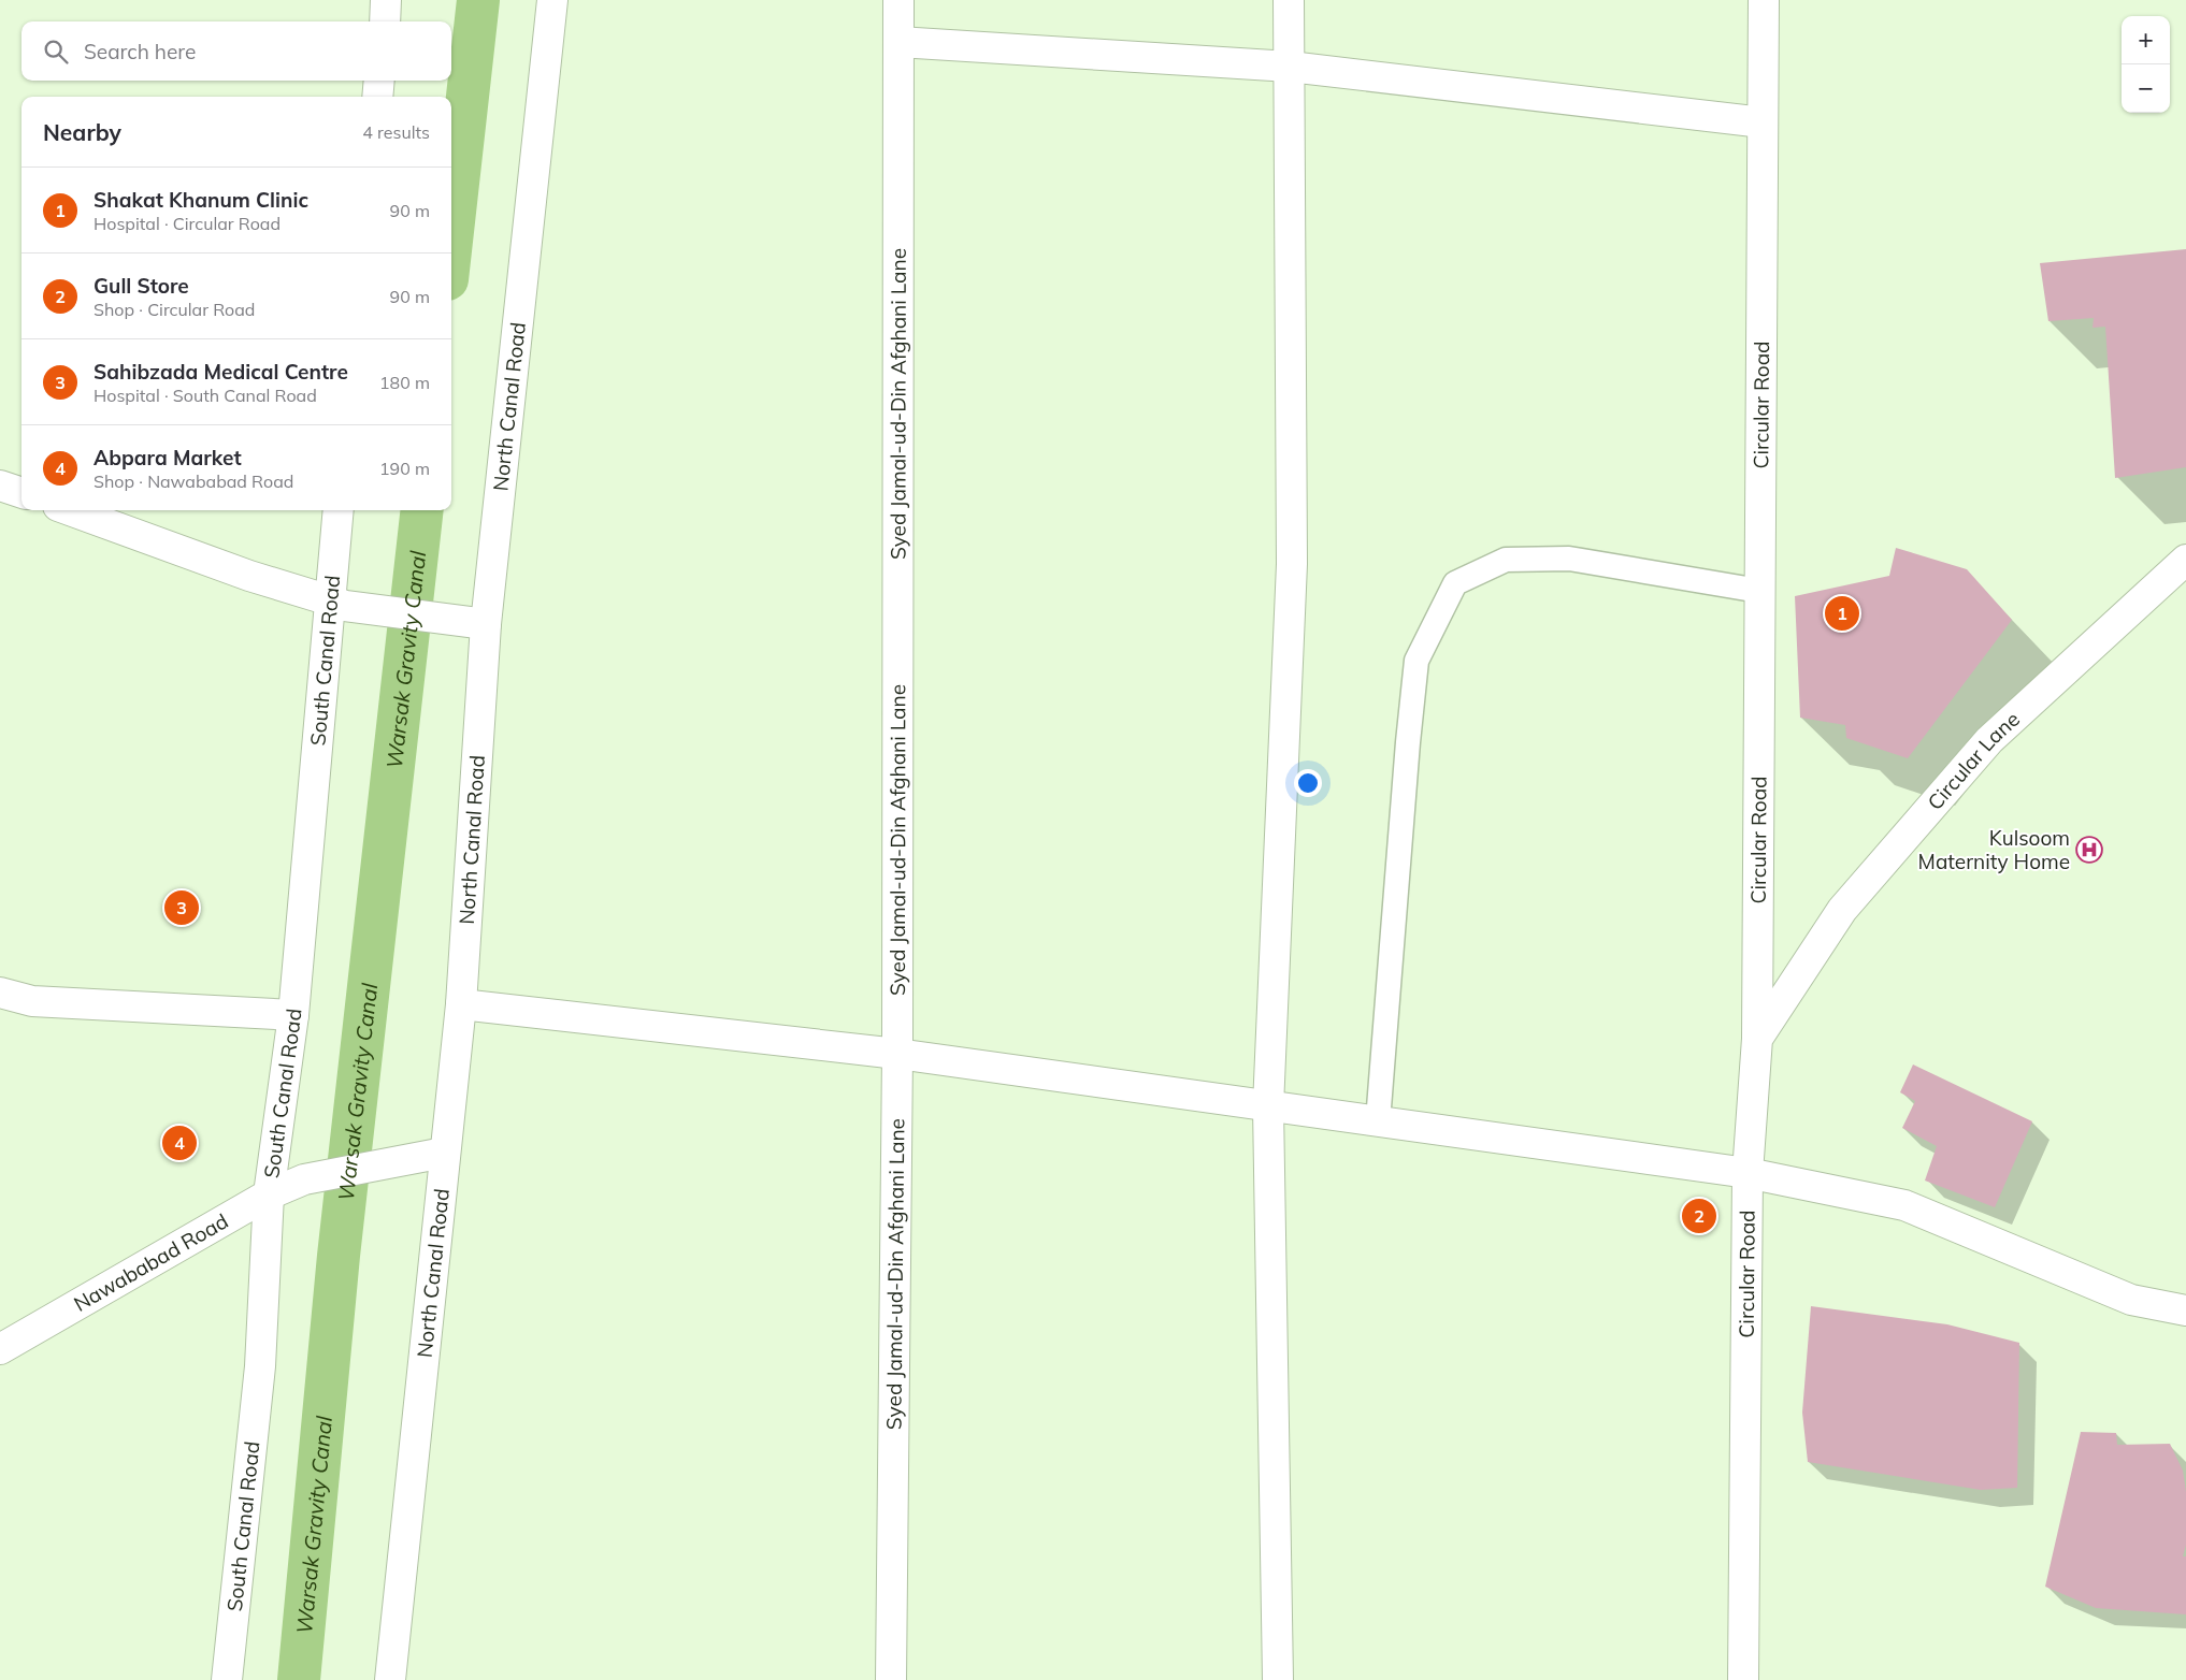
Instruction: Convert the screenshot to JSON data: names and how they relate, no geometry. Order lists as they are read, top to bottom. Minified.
{"streets":{"street":["Syed Jamal-ud-Din Afghani Lane","Circular Road","North Canal Road","South Canal Road","Circular Lane","Nawababad Road"]},"crossings":[["Circular Road","Circular Lane"],["North Canal Road","Nawababad Road"],["South Canal Road","Nawababad Road"]],"water":["Warsak Gravity Canal"],"places":{"hospital":["Kulsoom Maternity Home"]},"page":{"map_buttons":["+","−"],"search":"Search here","heading":["Nearby","4 results"],"list":[{"mark":"1","name":"Shakat Khanum Clinic","note":"Hospital · Circular Road","value":"90 m"},{"mark":"2","name":"Gull Store","note":"Shop · Circular Road","value":"90 m"},{"mark":"3","name":"Sahibzada Medical Centre","note":"Hospital · South Canal Road","value":"180 m"},{"mark":"4","name":"Abpara Market","note":"Shop · Nawababad Road","value":"190 m"}],"pins":["1","3","4","2"]}}
